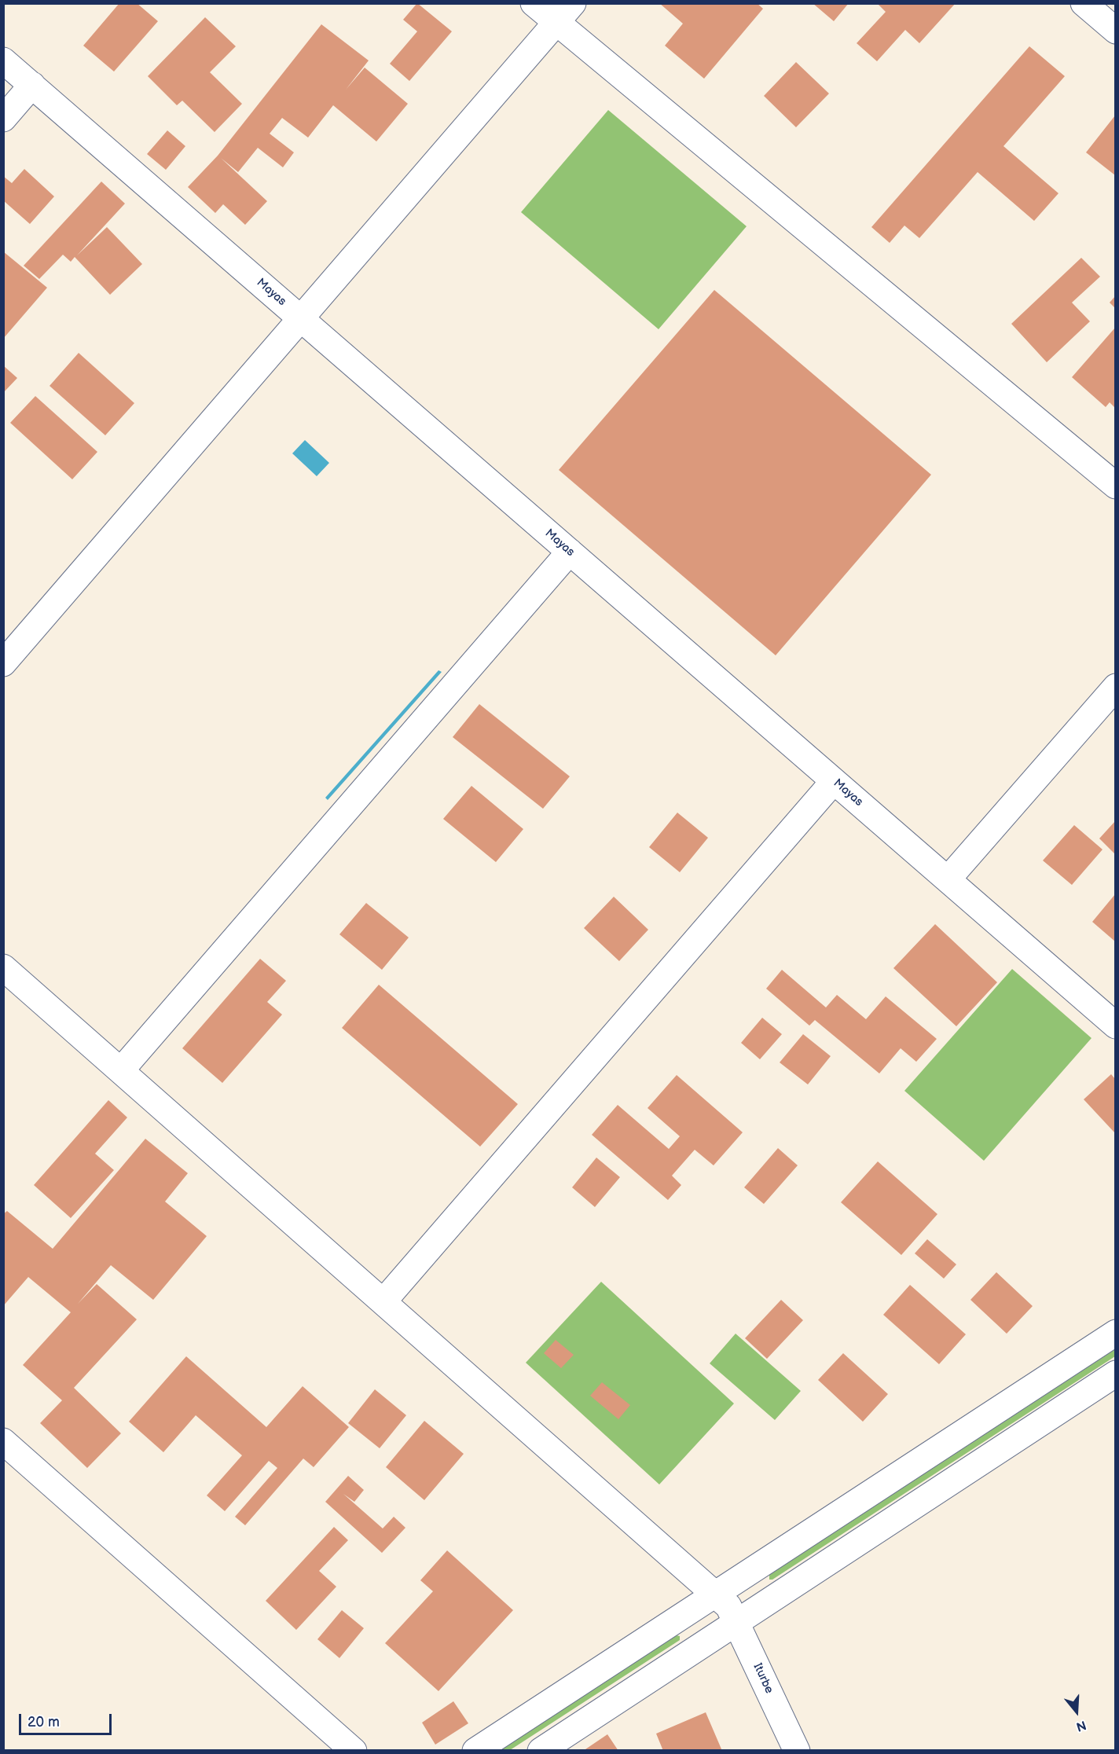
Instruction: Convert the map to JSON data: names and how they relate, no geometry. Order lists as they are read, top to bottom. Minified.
{"streets":{"street":["Mayas","Iturbe"]},"scale_bar":"20 m","north":"bottom"}
